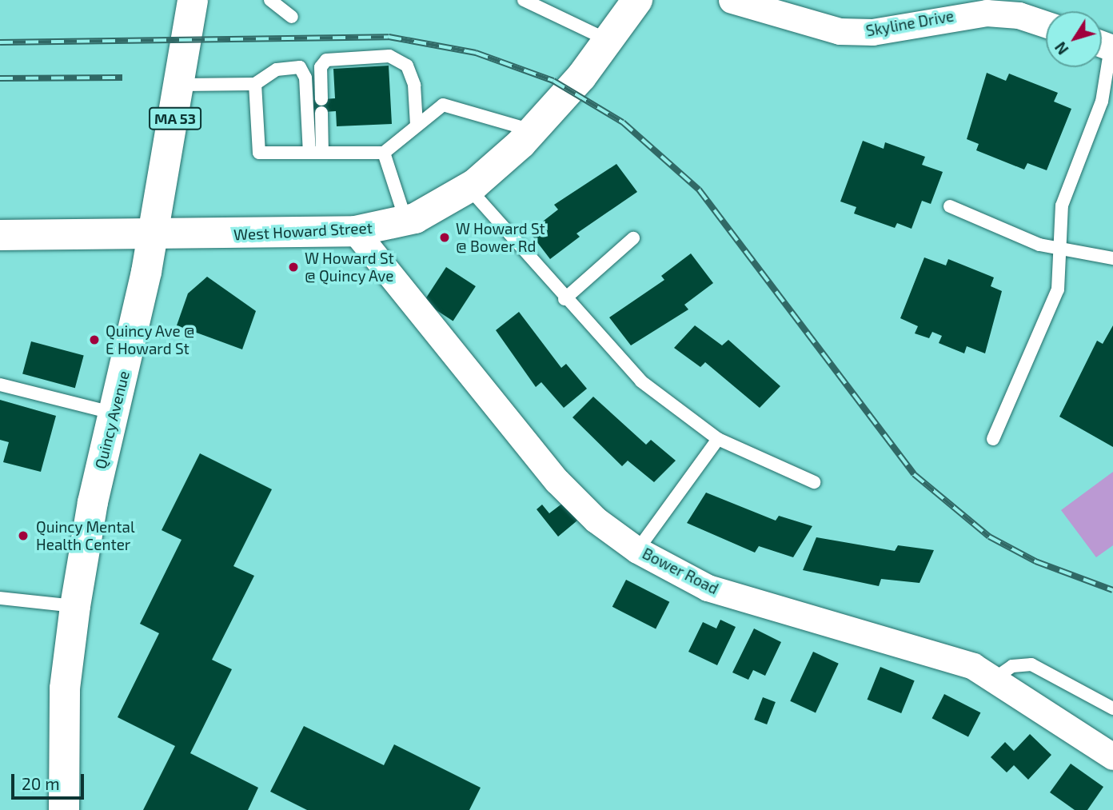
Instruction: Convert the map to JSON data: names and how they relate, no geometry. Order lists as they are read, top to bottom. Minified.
{"streets":{"main road":["MA 53","West Howard Street","Quincy Avenue"],"street":["Skyline Drive","Bower Road"]},"crossings":[["West Howard Street","Quincy Avenue"],["West Howard Street","Bower Road"]],"places":["W Howard St @ Bower Rd","W Howard St @ Quincy Ave","Quincy Ave @ E Howard St","Quincy Mental Health Center"],"scale_bar":"20 m","north":"bottom left"}
